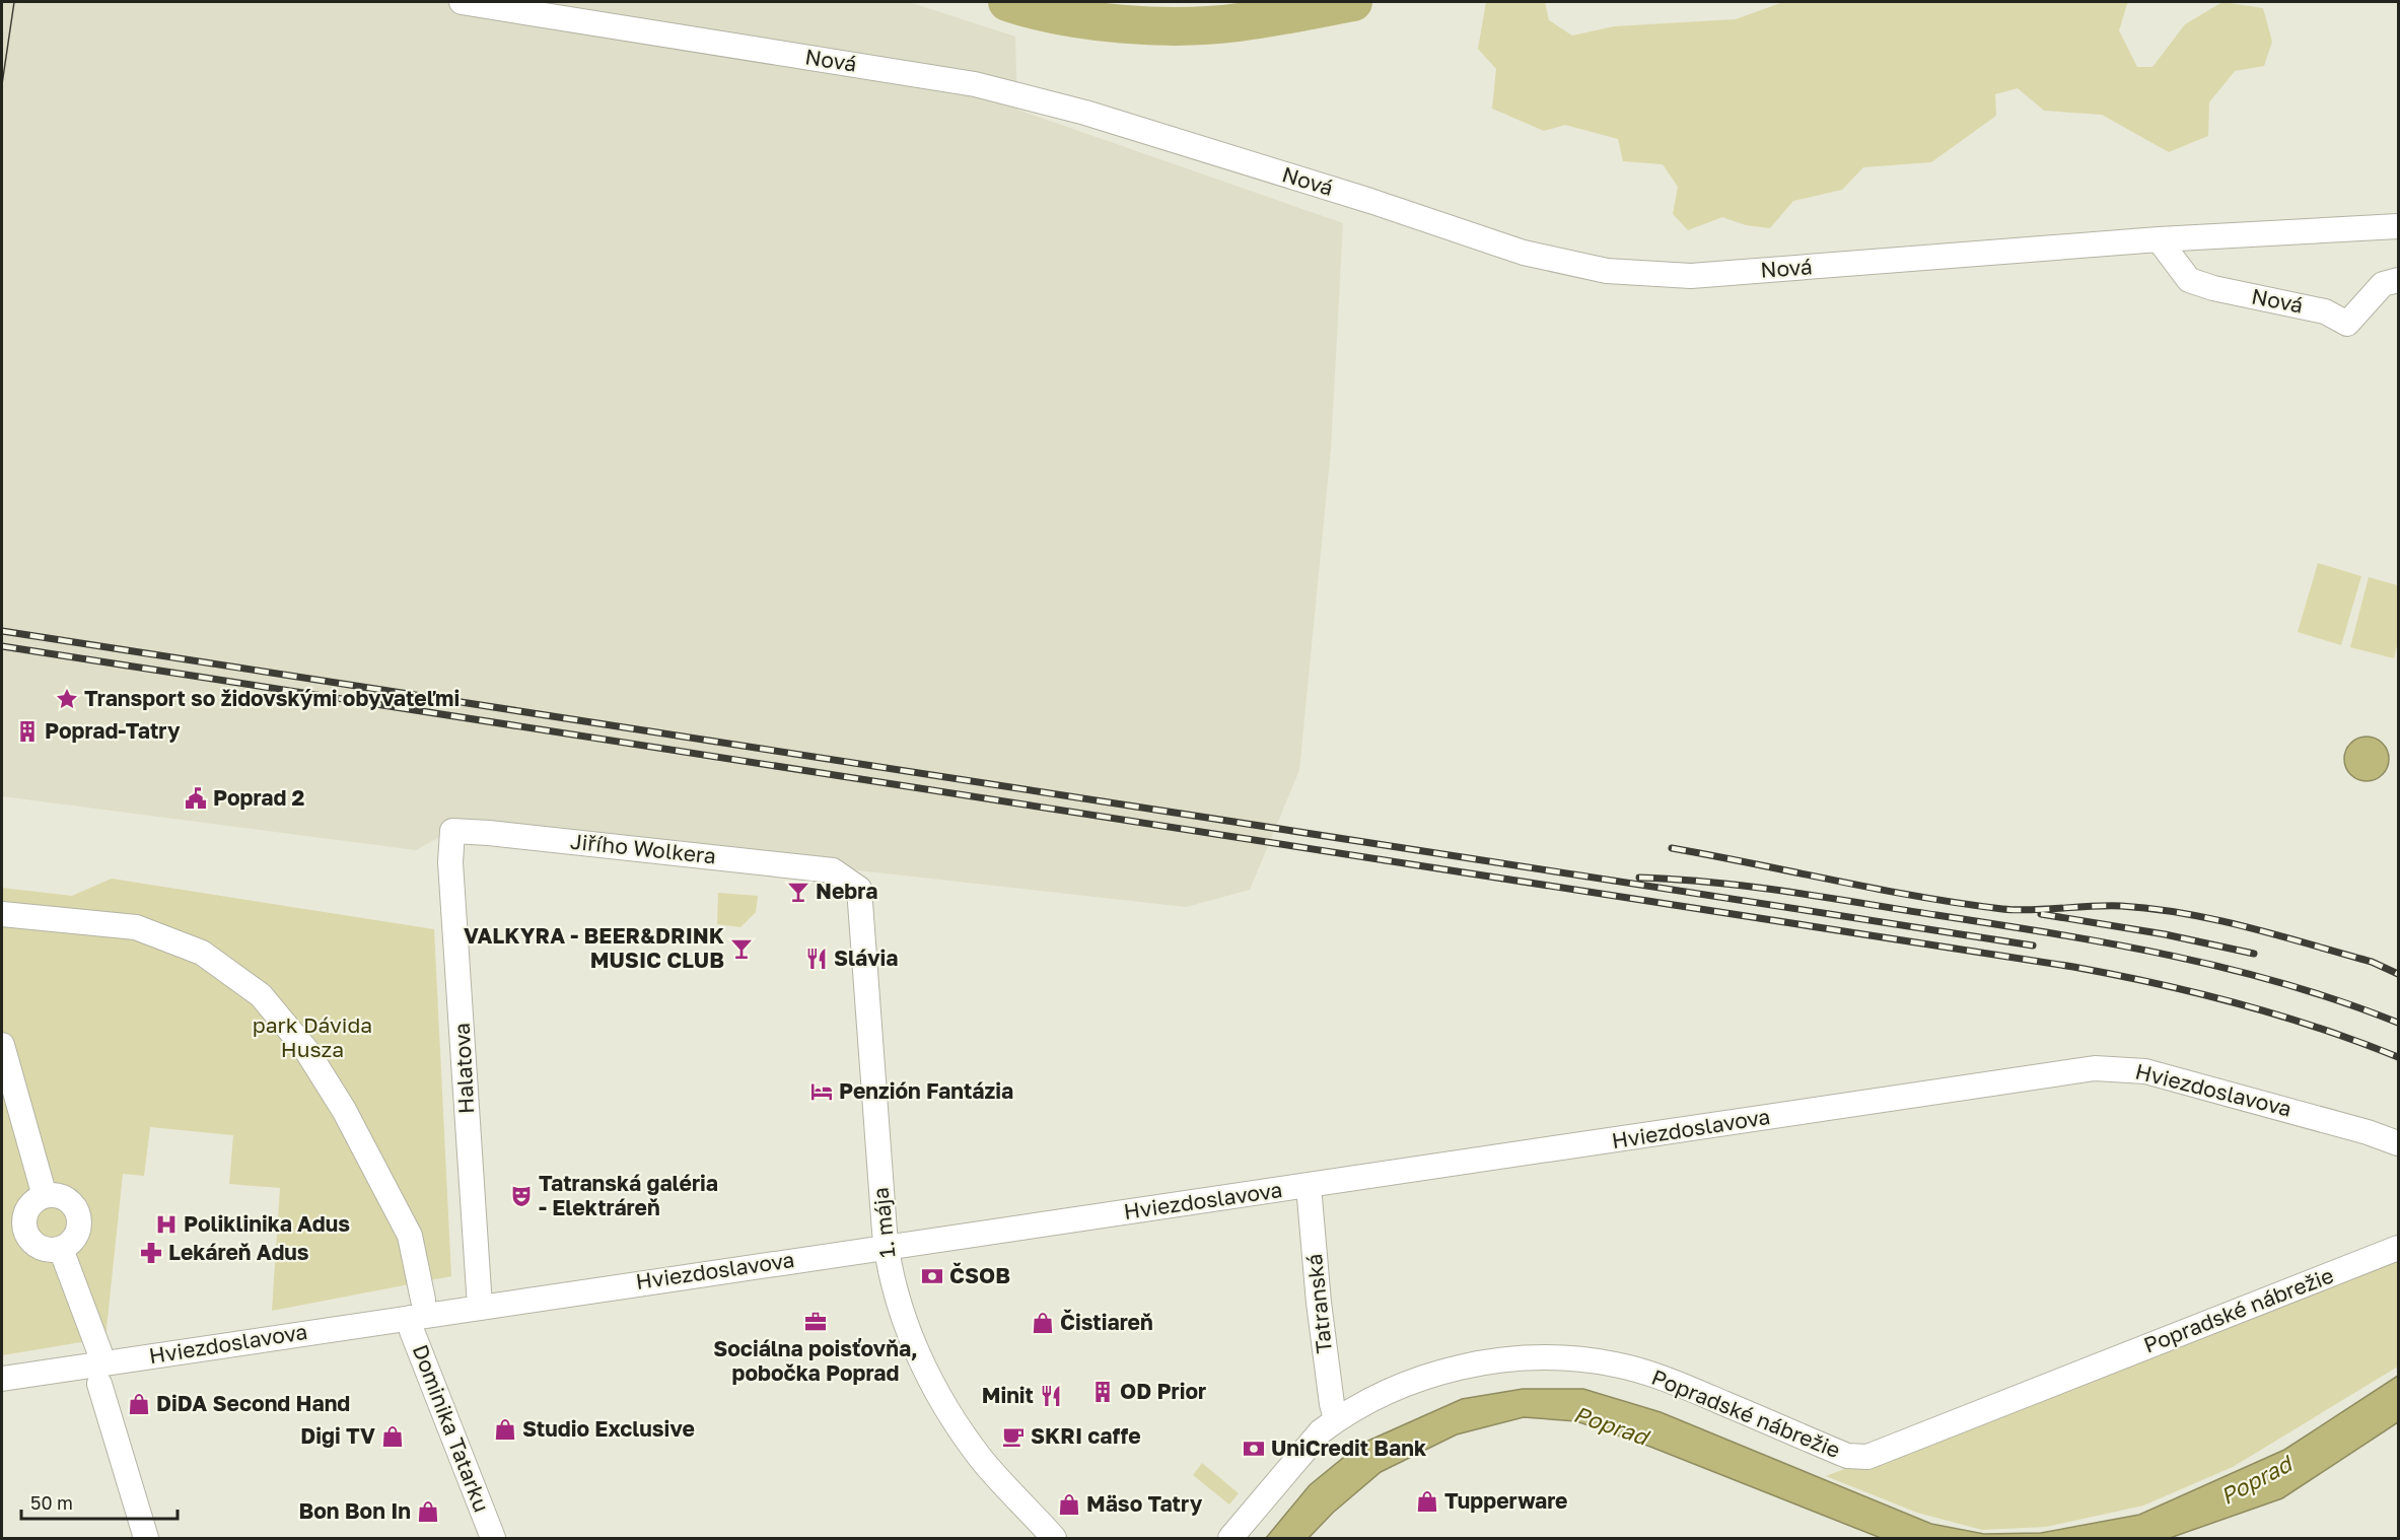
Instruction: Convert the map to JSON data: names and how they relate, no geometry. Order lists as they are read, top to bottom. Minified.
{"streets":{"street":["Nová","Jiřího Wolkera","Halatova","Hviezdoslavova","1. mája","Tatranská","Popradské nábrežie","Dominika Tatarku"]},"crossings":[["Jiřího Wolkera","Halatova"],["Jiřího Wolkera","1. mája"],["Halatova","Hviezdoslavova"],["Hviezdoslavova","1. mája"],["Hviezdoslavova","Tatranská"],["Hviezdoslavova","Dominika Tatarku"],["Tatranská","Popradské nábrežie"]],"water":["Poprad"],"parks":["park Dávida Husza"],"places":{"place":["Transport so židovskými obyvateľmi"],"building":["Poprad-Tatry","OD Prior"],"public building":["Poprad 2"],"bar":["Nebra","VALKYRA - BEER&DRINK MUSIC CLUB"],"restaurant":["Slávia","Minit"],"hotel":["Penzión Fantázia"],"theatre":["Tatranská galéria - Elektráreň"],"hospital":["Poliklinika Adus"],"pharmacy":["Lekáreň Adus"],"bank":["ČSOB","UniCredit Bank"],"office":["Sociálna poisťovňa, pobočka Poprad"],"shop":["Čistiareň","DiDA Second Hand","Studio Exclusive","Digi TV","Tupperware","Mäso Tatry","Bon Bon In"],"cafe":["SKRI caffe"]},"scale_bar":"50 m"}
